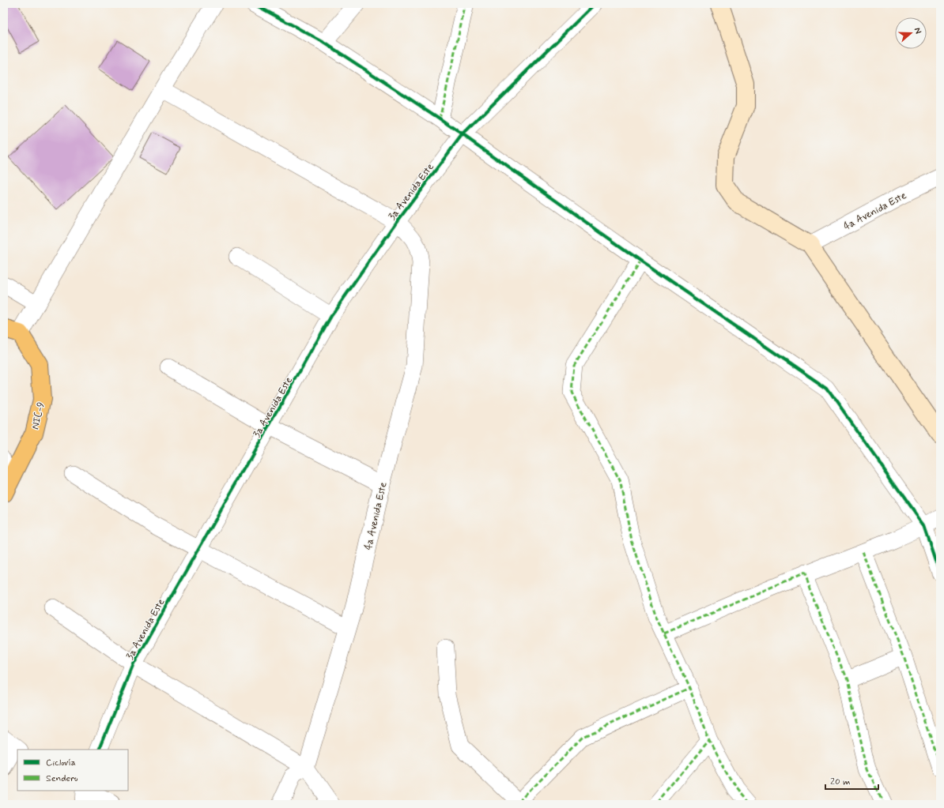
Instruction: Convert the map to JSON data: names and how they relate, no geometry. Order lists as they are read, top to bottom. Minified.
{"streets":{"main road":["NIC-9"],"street":["3a Avenida Este","4a Avenida Este"]},"crossings":[["3a Avenida Este","4a Avenida Este"]],"legend":["Ciclovía","Sendero"],"scale_bar":"20 m","north":"right"}
